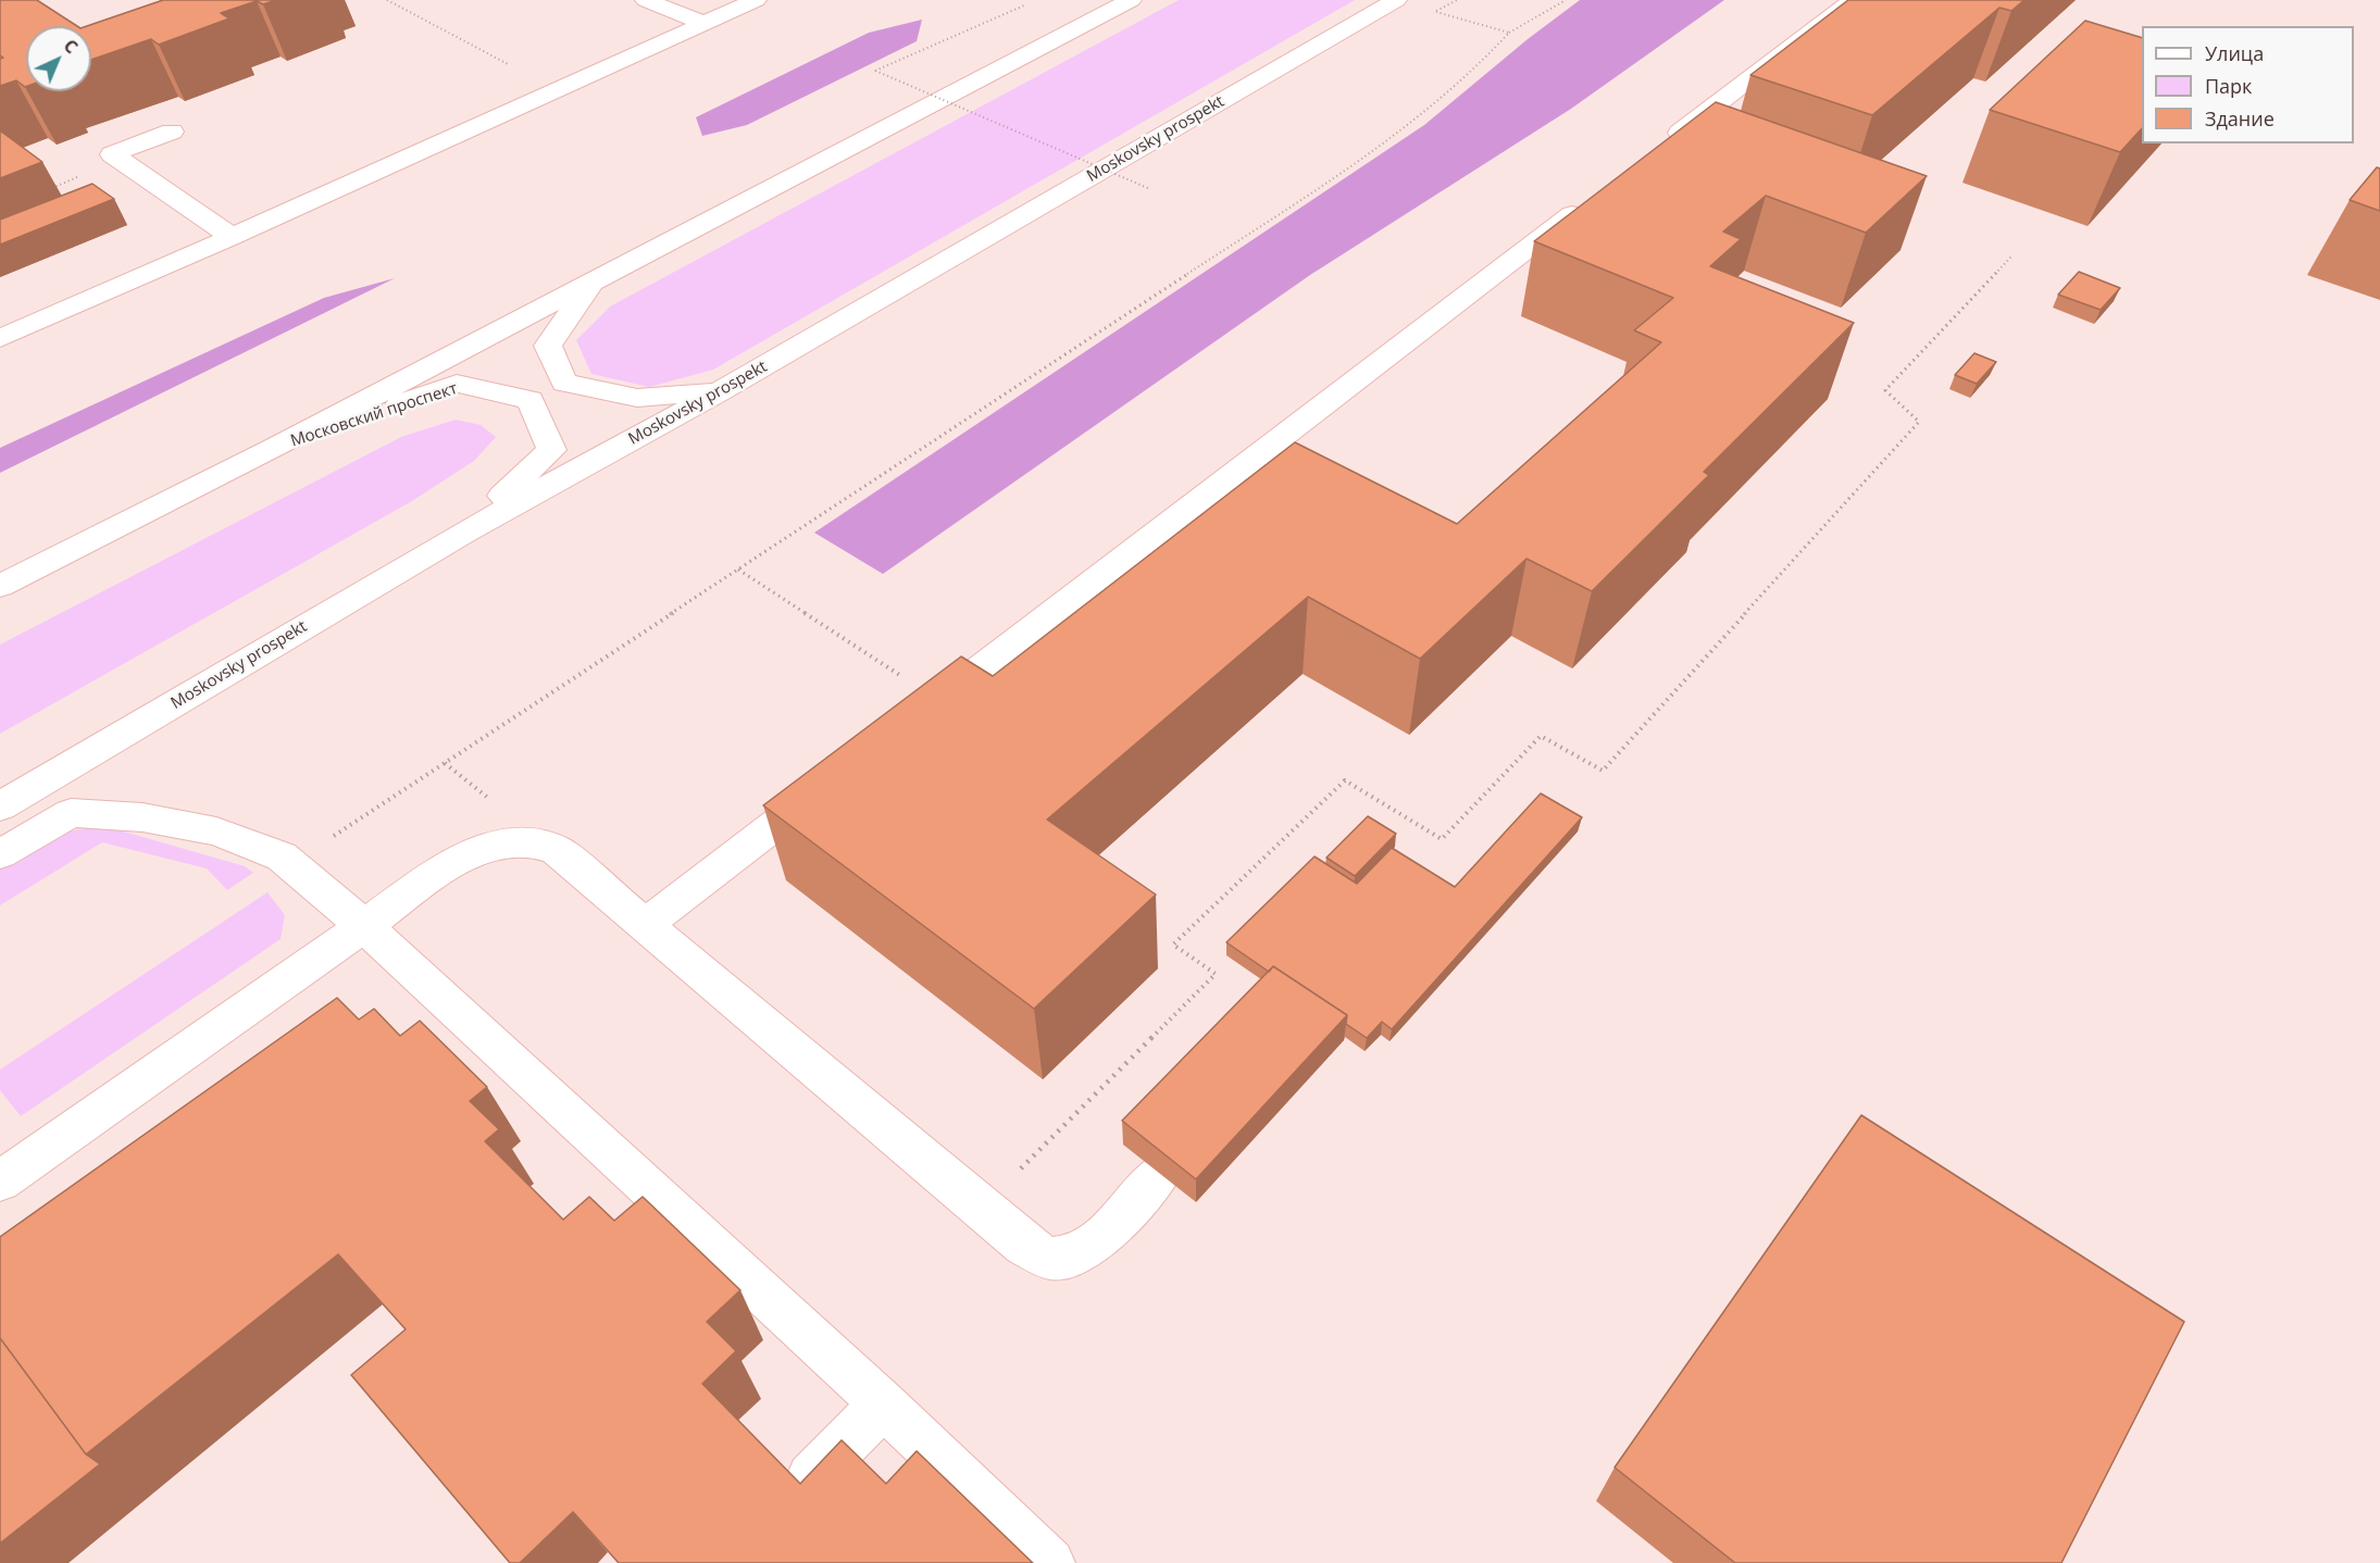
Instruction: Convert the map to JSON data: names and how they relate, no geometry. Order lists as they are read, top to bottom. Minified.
{"streets":{"main road":["Moskovsky prospekt","Московский проспект"]},"crossings":[["Moskovsky prospekt","Московский проспект"]],"legend":["Улица","Парк","Здание"],"north":"top right"}
